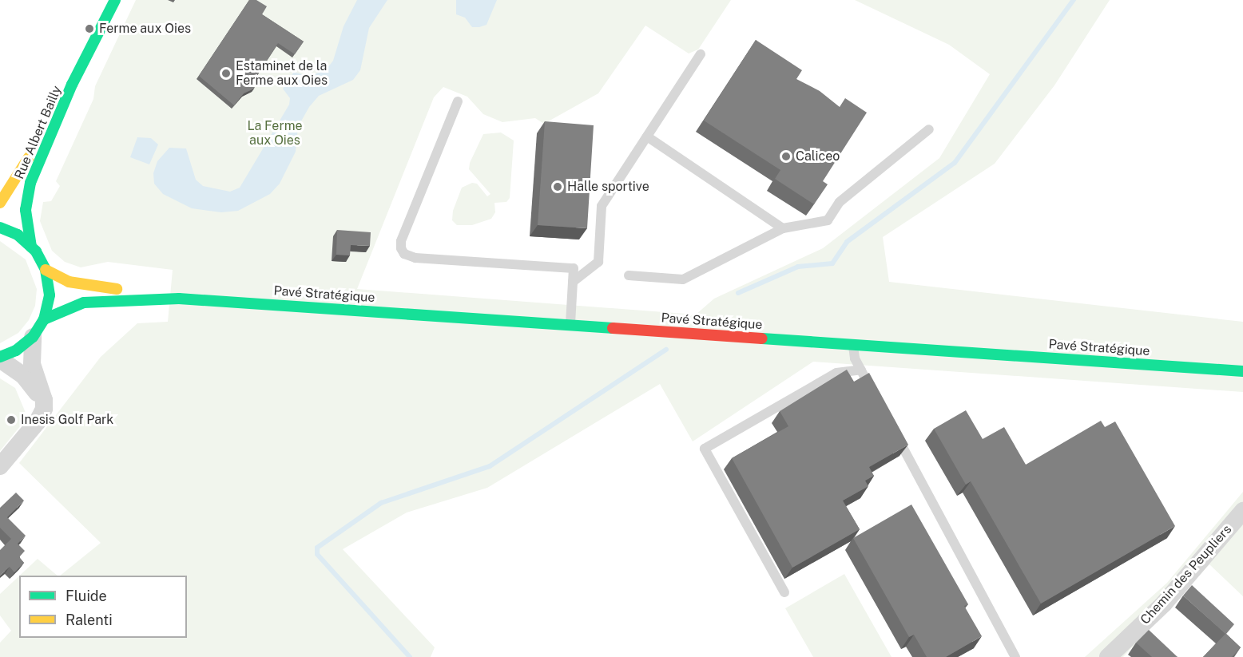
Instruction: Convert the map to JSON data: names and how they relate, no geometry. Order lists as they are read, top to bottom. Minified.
{"streets":{"main road":["Rue Albert Bailly","Pavé Stratégique"],"street":["Chemin des Peupliers"]},"parks":["La Ferme aux Oies"],"places":["Ferme aux Oies","Estaminet de la Ferme aux Oies","Caliceo","Halle sportive","Inesis Golf Park"],"legend":["Fluide","Ralenti"]}
